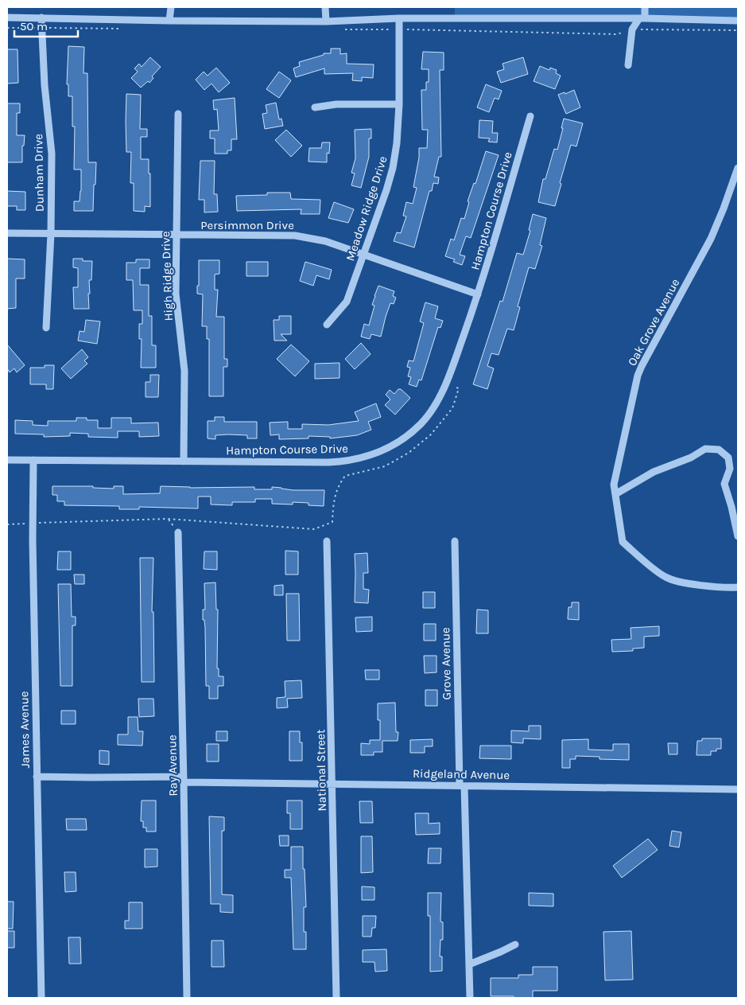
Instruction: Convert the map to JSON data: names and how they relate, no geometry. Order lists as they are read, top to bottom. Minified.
{"streets":{"street":["Dunham Drive","Meadow Ridge Drive","Hampton Course Drive","Persimmon Drive","High Ridge Drive","Oak Grove Avenue","Grove Avenue","James Avenue","Ray Avenue","National Street","Ridgeland Avenue"]},"crossings":[["Dunham Drive","Persimmon Drive"],["Meadow Ridge Drive","Persimmon Drive"],["Hampton Course Drive","Persimmon Drive"],["Hampton Course Drive","High Ridge Drive"],["Hampton Course Drive","James Avenue"],["Persimmon Drive","High Ridge Drive"],["Grove Avenue","Ridgeland Avenue"],["James Avenue","Ridgeland Avenue"],["Ray Avenue","Ridgeland Avenue"],["National Street","Ridgeland Avenue"]],"scale_bar":"50 m"}
